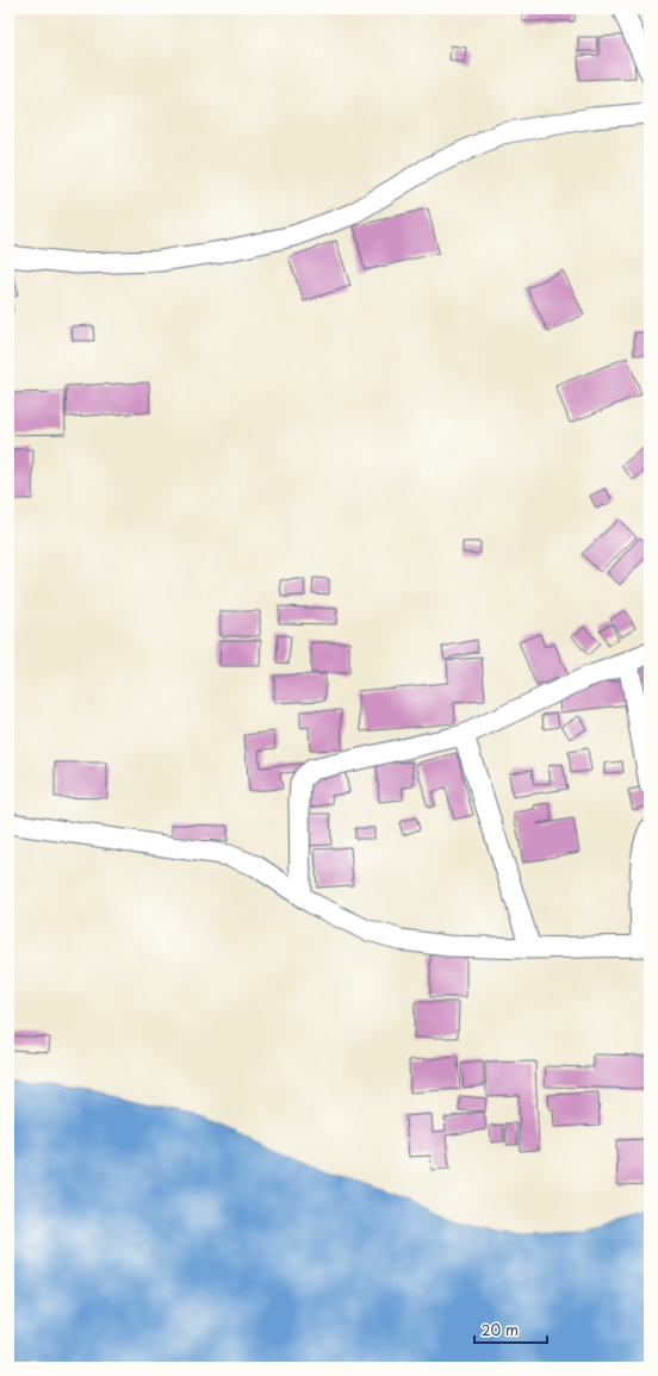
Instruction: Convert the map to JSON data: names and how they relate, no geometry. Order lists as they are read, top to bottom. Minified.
{"scale_bar":"20 m"}
